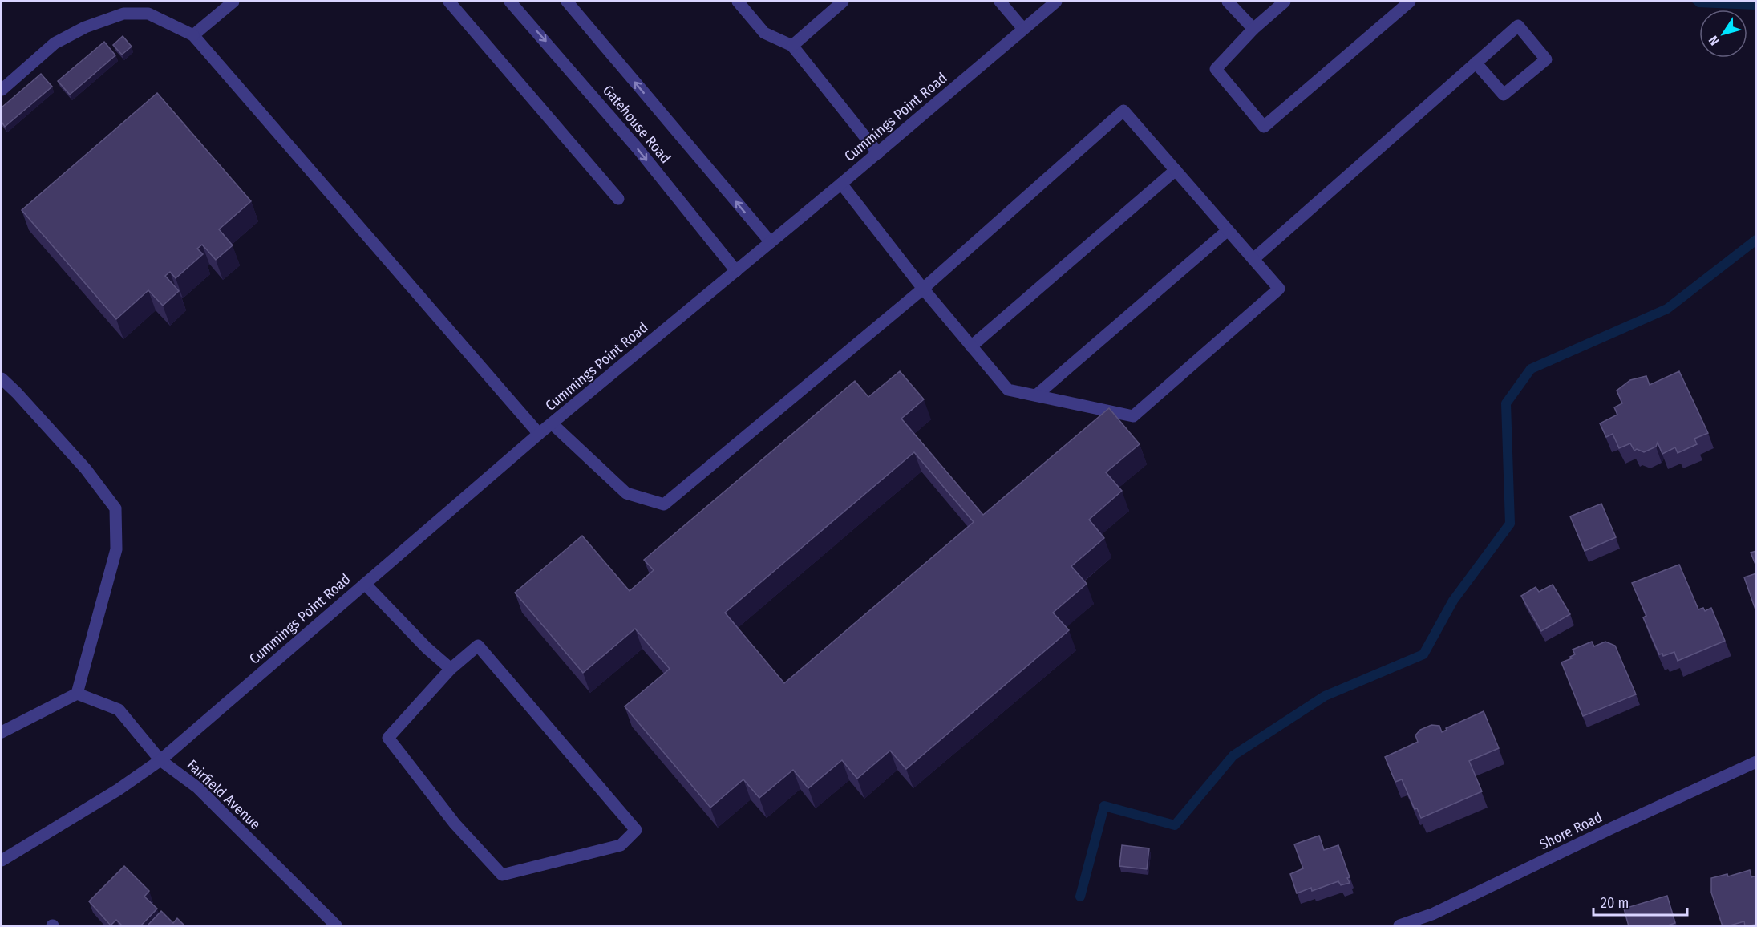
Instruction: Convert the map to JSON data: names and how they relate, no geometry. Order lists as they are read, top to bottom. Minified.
{"streets":{"street":["Cummings Point Road","Gatehouse Road","Fairfield Avenue","Shore Road"]},"crossings":[["Cummings Point Road","Gatehouse Road"],["Cummings Point Road","Fairfield Avenue"]],"scale_bar":"20 m","north":"bottom left"}
